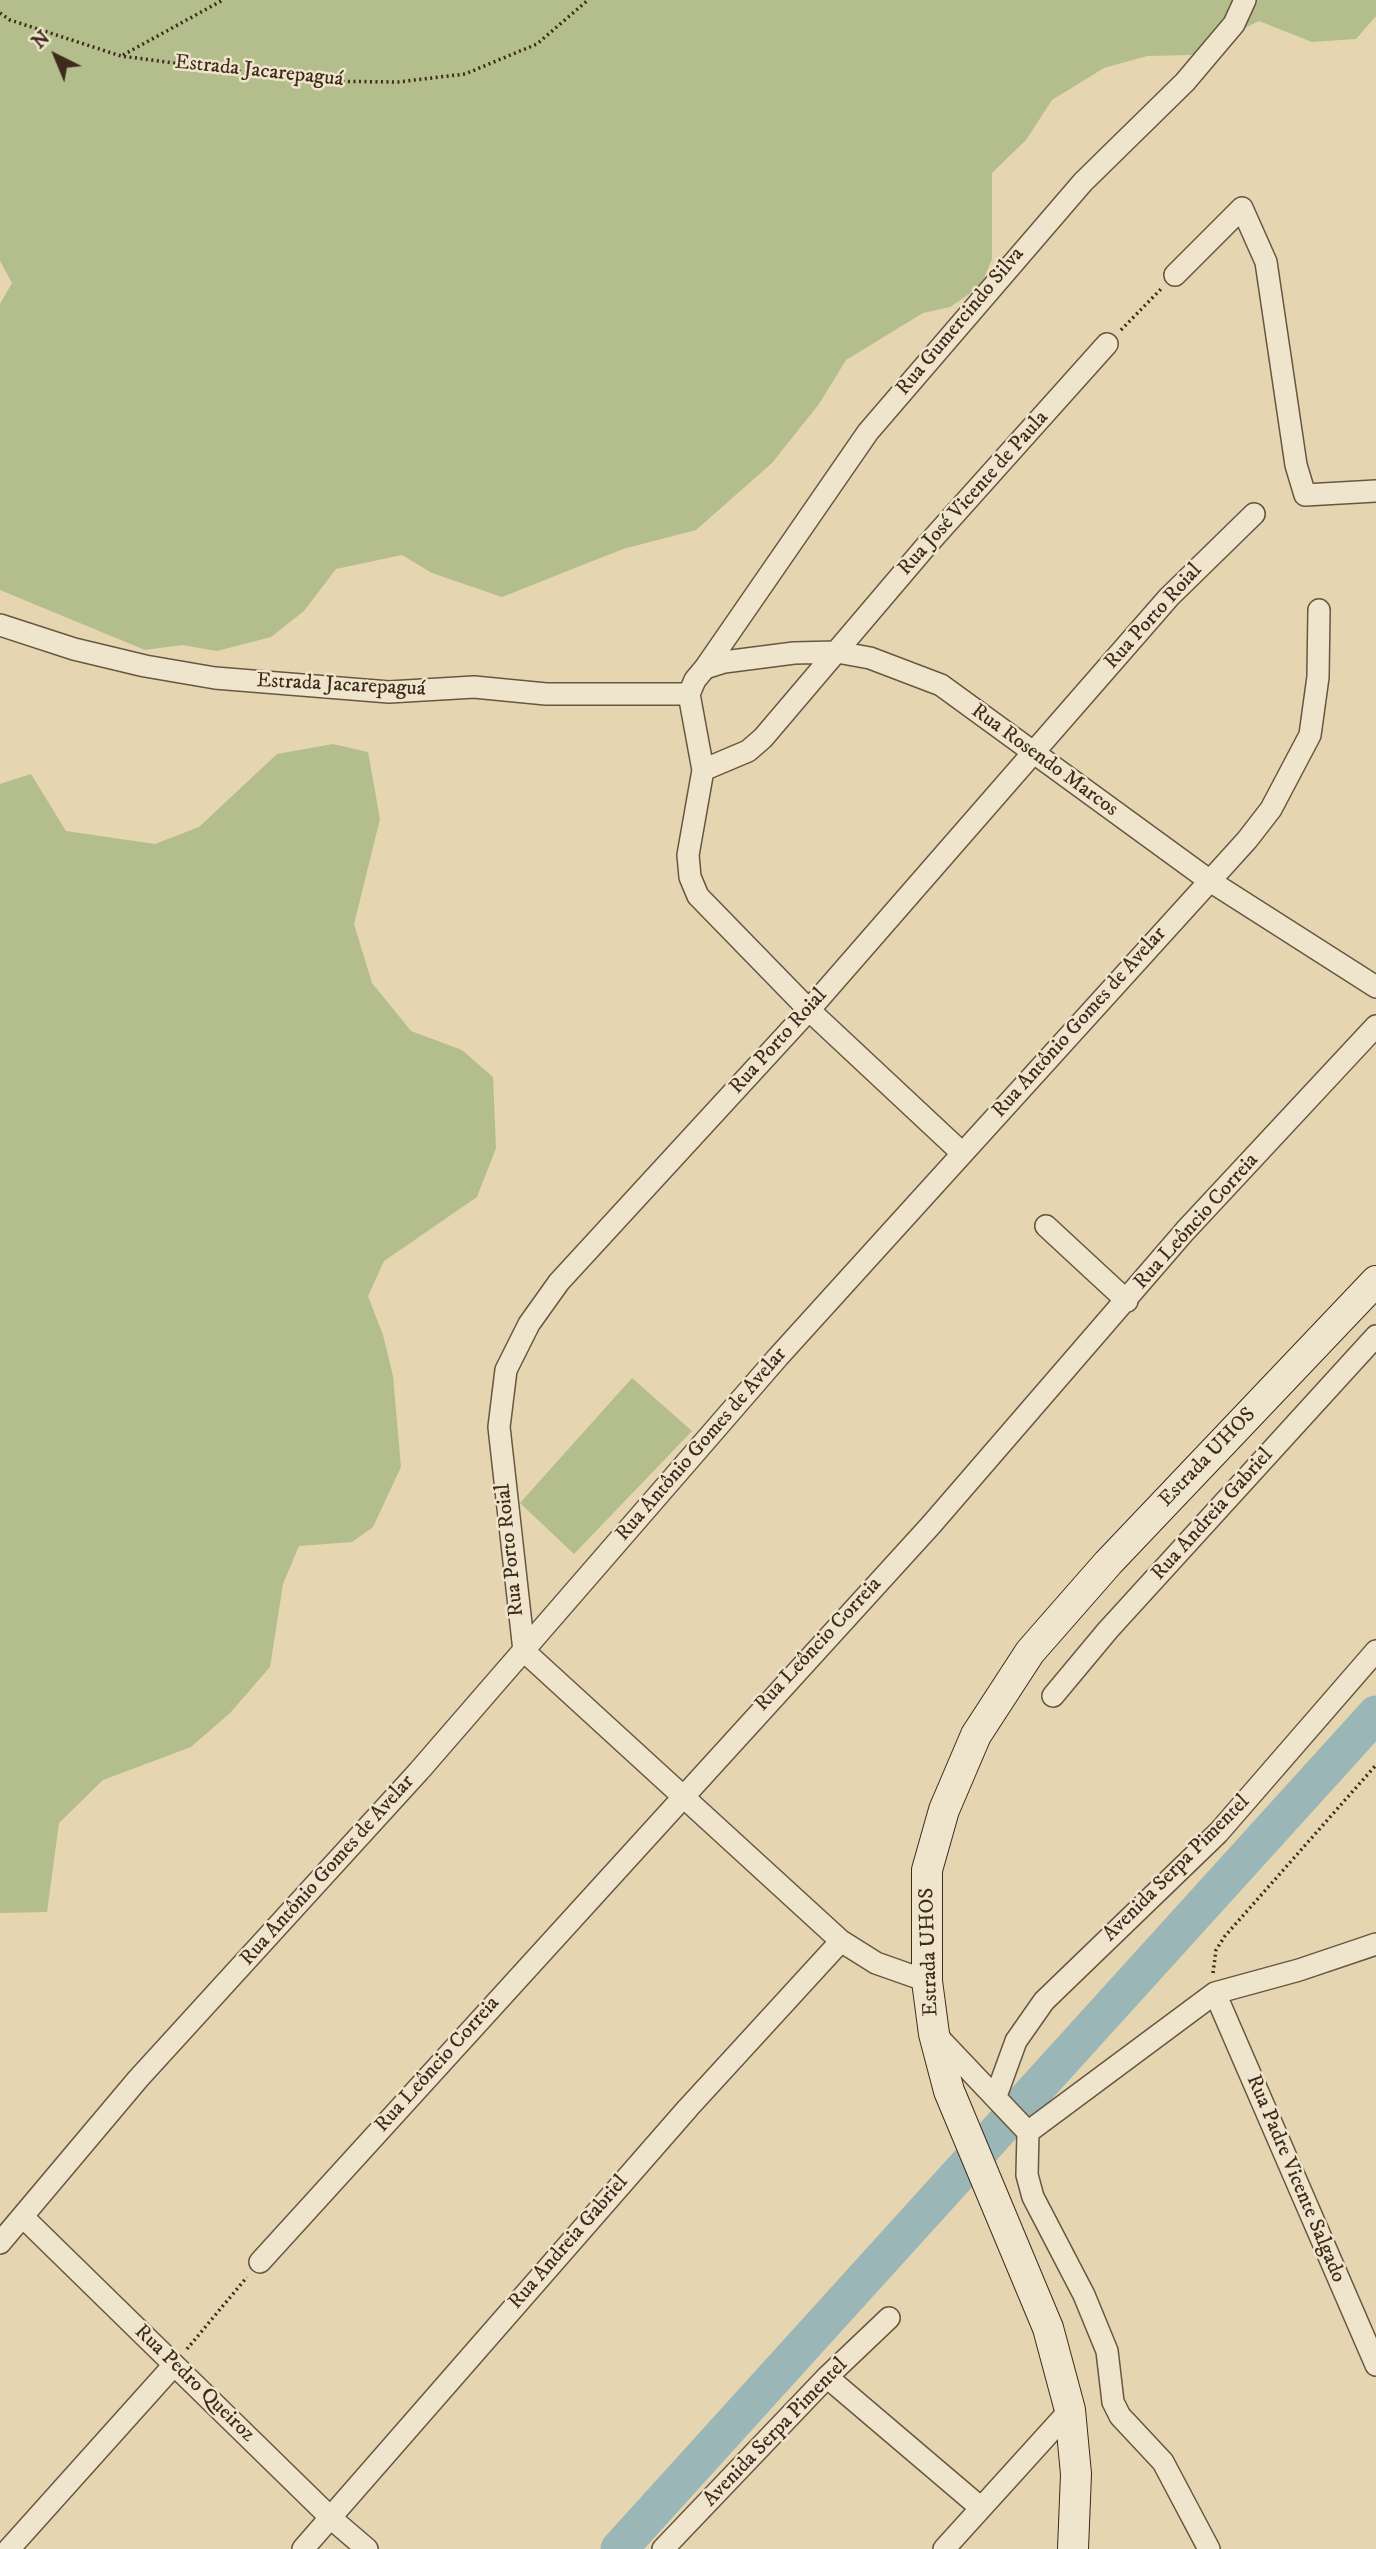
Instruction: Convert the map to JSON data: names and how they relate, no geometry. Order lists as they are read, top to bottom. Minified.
{"streets":{"street":["Estrada Jacarepaguá","Rua Gumercindo Silva","Rua José Vicente de Paula","Rua Porto Roial","Rua Rosendo Marcos","Rua Antônio Gomes de Avelar","Rua Leôncio Correia","Estrada UHOS","Rua Andreia Gabriel","Avenida Serpa Pimentel","Rua Padre Vicente Salgado","Rua Pedro Queiroz"]},"crossings":[["Rua Gumercindo Silva","Rua Rosendo Marcos"],["Rua José Vicente de Paula","Rua Rosendo Marcos"],["Rua Porto Roial","Rua Rosendo Marcos"],["Rua Porto Roial","Rua Antônio Gomes de Avelar"],["Rua Rosendo Marcos","Rua Antônio Gomes de Avelar"],["Rua Antônio Gomes de Avelar","Rua Pedro Queiroz"],["Rua Andreia Gabriel","Rua Pedro Queiroz"]],"north":"top left"}
